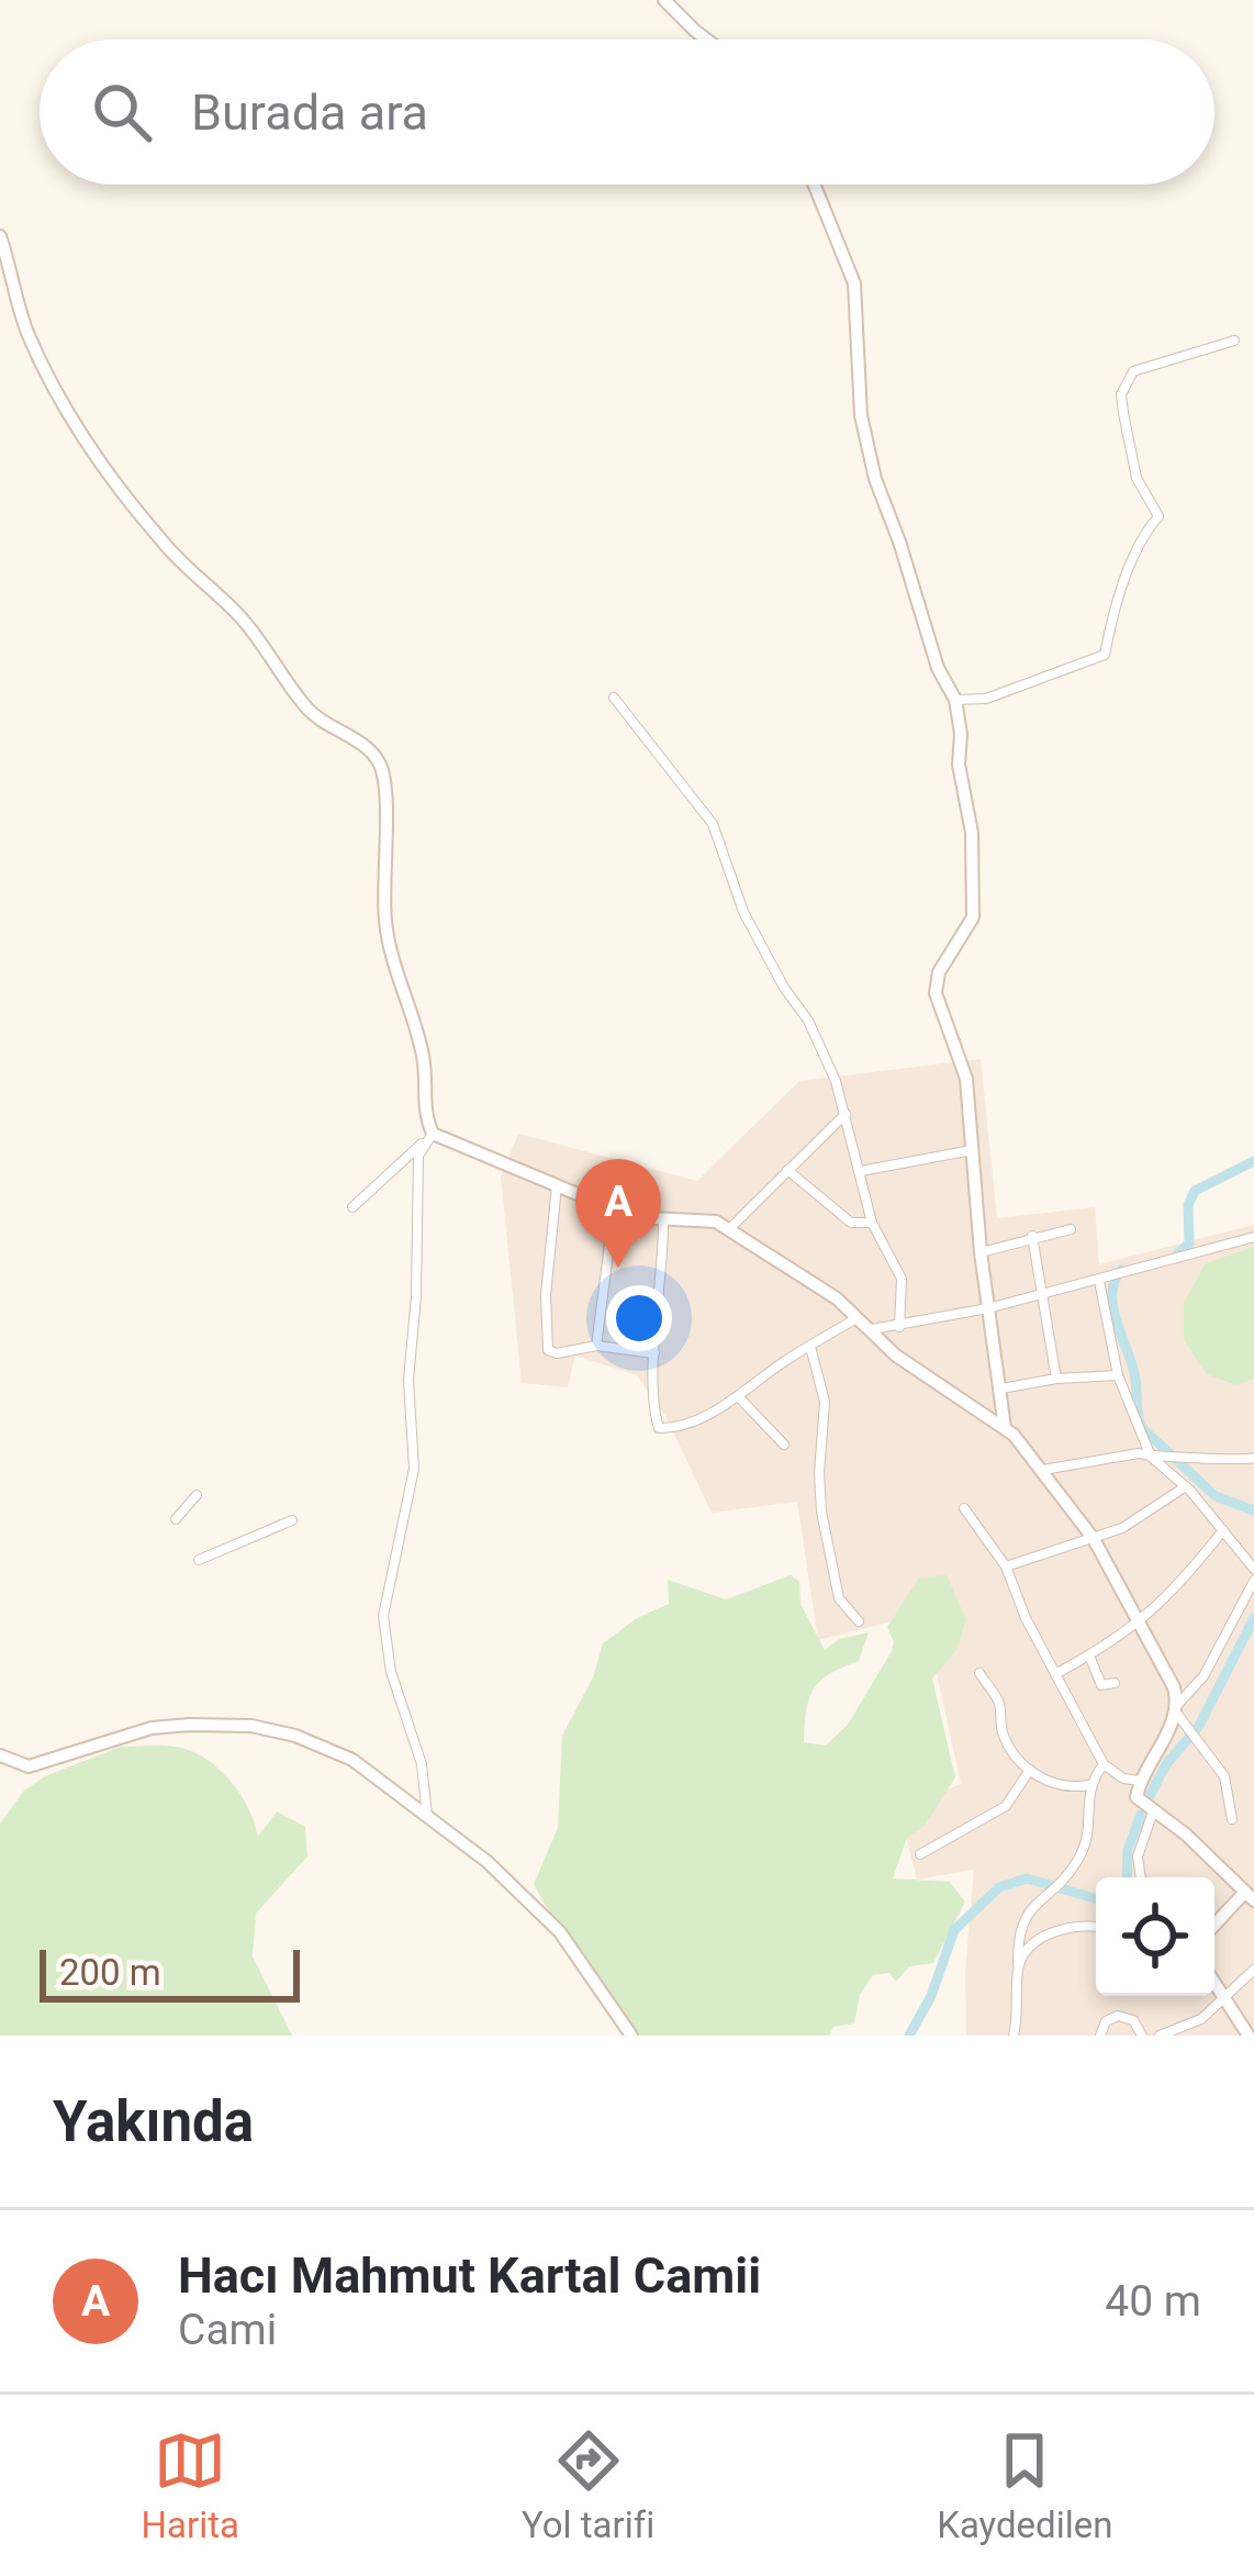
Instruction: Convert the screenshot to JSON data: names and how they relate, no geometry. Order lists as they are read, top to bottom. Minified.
{"scale_bar":"200 m","page":{"search":"Burada ara","pins":"A","scale":"200 m","heading":"Yakında","list":[{"mark":"A","name":"Hacı Mahmut Kartal Camii","note":"Cami","value":"40 m"}],"nav":["Harita","Yol tarifi","Kaydedilen"]}}
